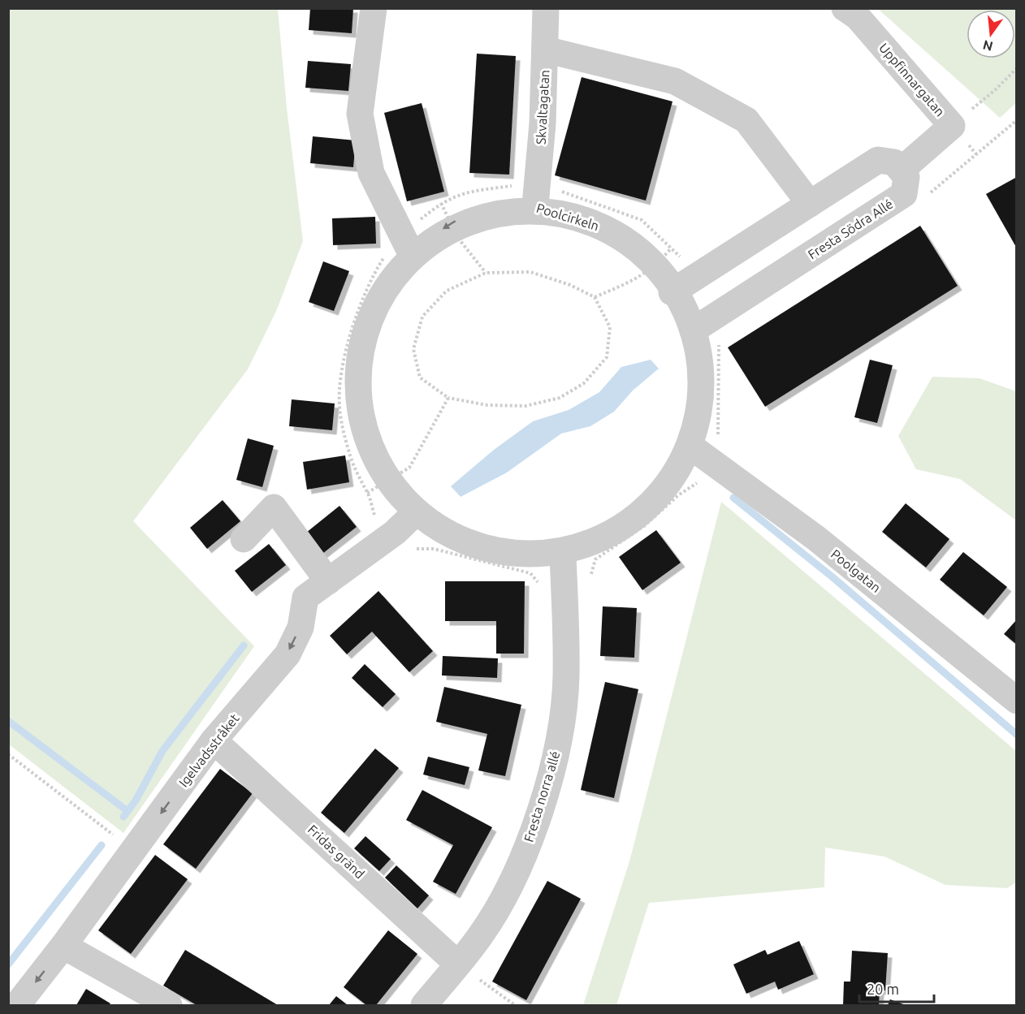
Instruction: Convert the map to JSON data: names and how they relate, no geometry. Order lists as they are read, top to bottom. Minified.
{"streets":{"street":["Uppfinnargatan","Skvaltagatan","Poolcirkeln","Fresta Södra Allé","Poolgatan","Igelvadsstråket","Fresta norra allé","Fridas gränd"]},"crossings":[["Uppfinnargatan","Fresta Södra Allé"],["Skvaltagatan","Poolcirkeln"],["Poolcirkeln","Fresta Södra Allé"],["Poolcirkeln","Poolgatan"],["Poolcirkeln","Igelvadsstråket"],["Poolcirkeln","Fresta norra allé"],["Igelvadsstråket","Fridas gränd"],["Fresta norra allé","Fridas gränd"]],"one_way":["Igelvadsstråket"],"scale_bar":"20 m","north":"bottom"}
